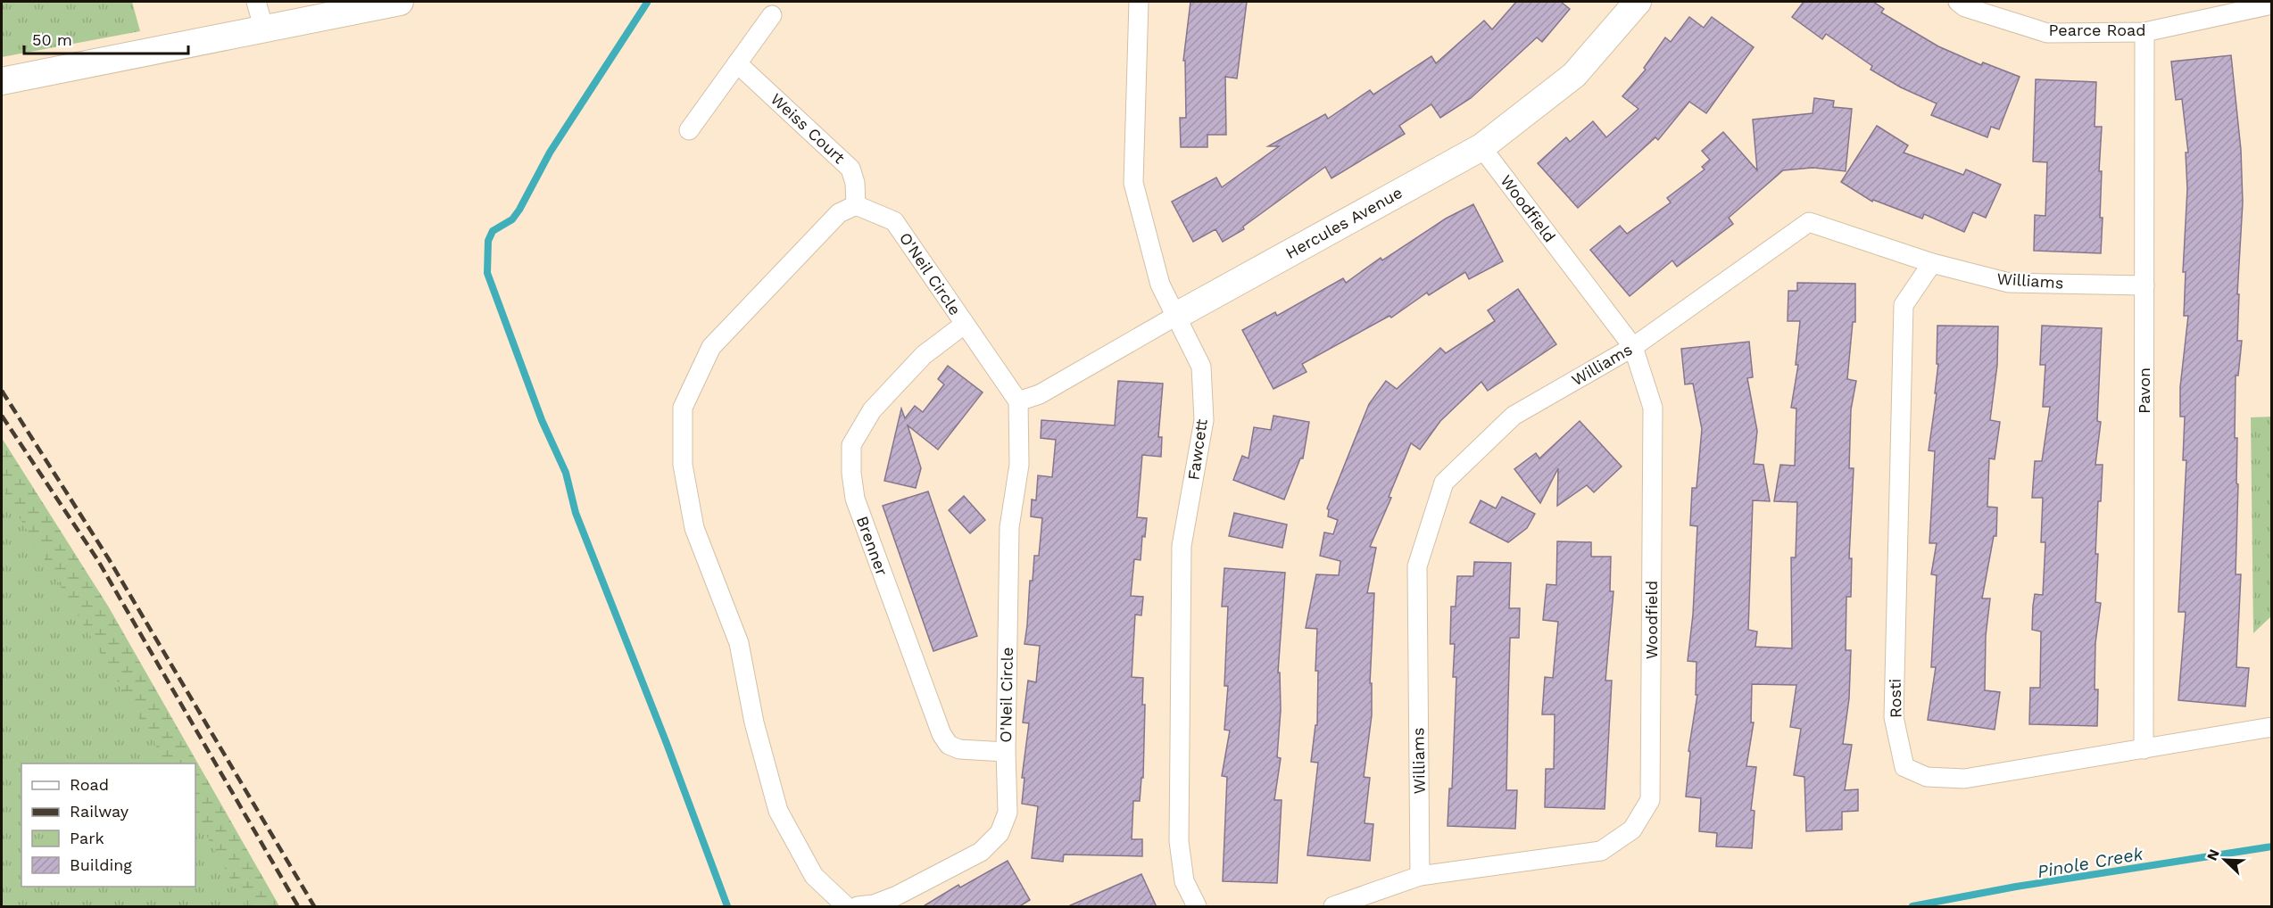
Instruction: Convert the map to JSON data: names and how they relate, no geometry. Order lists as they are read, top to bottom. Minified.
{"streets":{"street":["Pearce Road","Weiss Court","Woodfield","Hercules Avenue","O'Neil Circle","Williams","Pavon","Fawcett","Brenner","Rosti"]},"crossings":[["Pearce Road","Pavon"],["Weiss Court","O'Neil Circle"],["Woodfield","Hercules Avenue"],["Woodfield","Williams"],["Hercules Avenue","O'Neil Circle"],["Hercules Avenue","Fawcett"],["O'Neil Circle","Brenner"],["Williams","Pavon"],["Williams","Rosti"],["Pavon","Rosti"]],"water":["Pinole Creek"],"legend":["Road","Railway","Park","Building"],"scale_bar":"50 m","north":"top left"}
